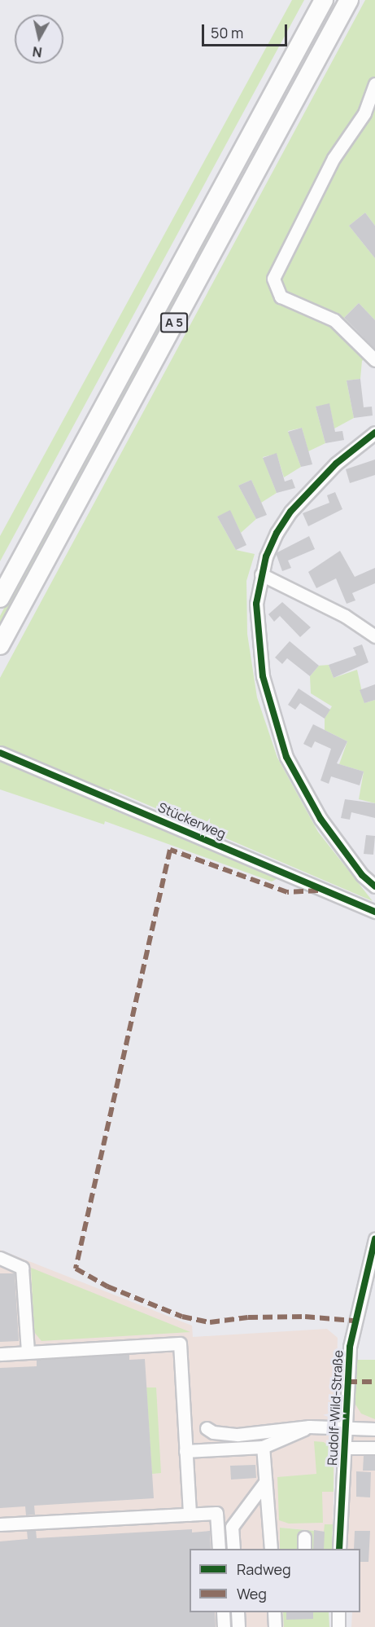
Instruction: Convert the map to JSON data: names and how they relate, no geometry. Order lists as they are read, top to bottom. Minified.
{"streets":{"highway":["A 5"],"street":["Stückerweg","Rudolf-Wild-Straße"]},"legend":["Radweg","Weg"],"scale_bar":"50 m","north":"bottom"}
